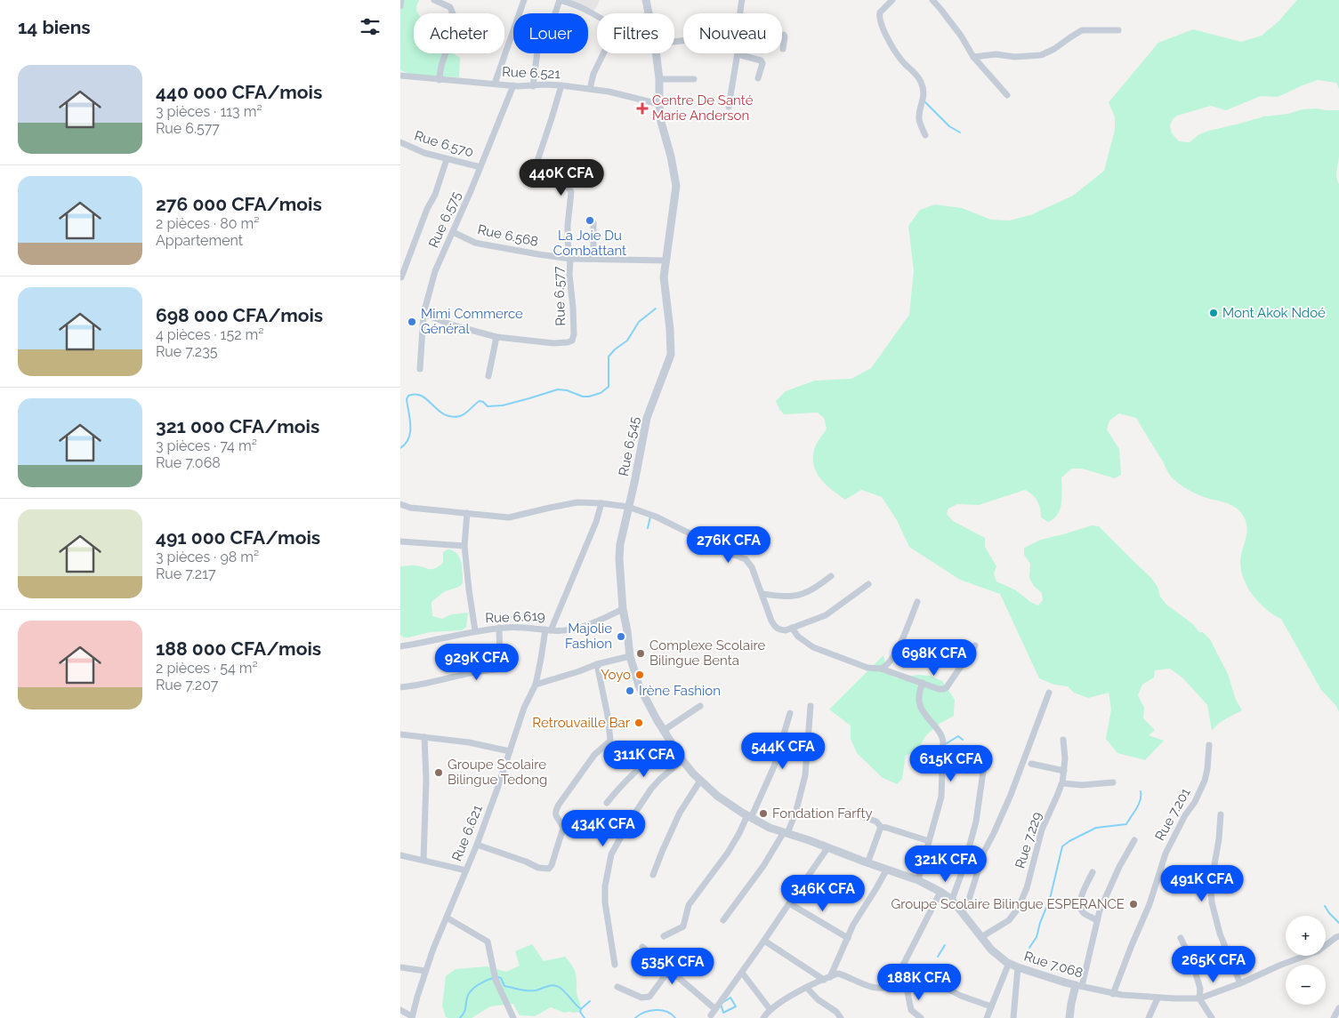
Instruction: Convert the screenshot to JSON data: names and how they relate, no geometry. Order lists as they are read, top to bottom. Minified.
{"streets":{"street":["Rue 6.521","Rue 6.570","Rue 6.575","Rue 6.568","Rue 6.577","Rue 6.545","Rue 6.619","Rue 7.201","Rue 6.621","Rue 7.229","Rue 7.068"]},"crossings":[["Rue 6.521","Rue 6.575"],["Rue 6.521","Rue 6.577"],["Rue 6.521","Rue 6.545"],["Rue 6.570","Rue 6.575"],["Rue 6.575","Rue 6.568"],["Rue 6.568","Rue 6.577"],["Rue 6.568","Rue 6.545"],["Rue 6.545","Rue 7.068"],["Rue 6.619","Rue 6.621"],["Rue 7.201","Rue 7.068"],["Rue 7.229","Rue 7.068"]],"places":{"health":["Centre De Santé Marie Anderson"],"other":["La Joie Du Combattant","Mont Akok Ndoé","Mimi Commerce Général","Majolie Fashion","Complexe Scolaire Bilingue Benta","Yoyo","Irène Fashion","Retrouvaille Bar","Groupe Scolaire Bilingue Tedong","Fondation Farfty","Groupe Scolaire Bilingue ESPERANCE"]},"page":{"heading":"14 biens","chip":["Acheter","Louer","Filtres","Nouveau"],"list":[{"name":"440 000 CFA/mois","note":"3 pièces · 113 m² · Rue 6.577"},{"name":"276 000 CFA/mois","note":"2 pièces · 80 m² · Appartement"},{"name":"698 000 CFA/mois","note":"4 pièces · 152 m² · Rue 7.235"},{"name":"321 000 CFA/mois","note":"3 pièces · 74 m² · Rue 7.068"},{"name":"491 000 CFA/mois","note":"3 pièces · 98 m² · Rue 7.217"},{"name":"188 000 CFA/mois","note":"2 pièces · 54 m² · Rue 7.207"}],"price":["440K CFA","276K CFA","698K CFA","929K CFA","544K CFA","311K CFA","615K CFA","434K CFA","321K CFA","491K CFA","346K CFA","265K CFA","535K CFA","188K CFA"],"map_buttons":["+","−"]}}
